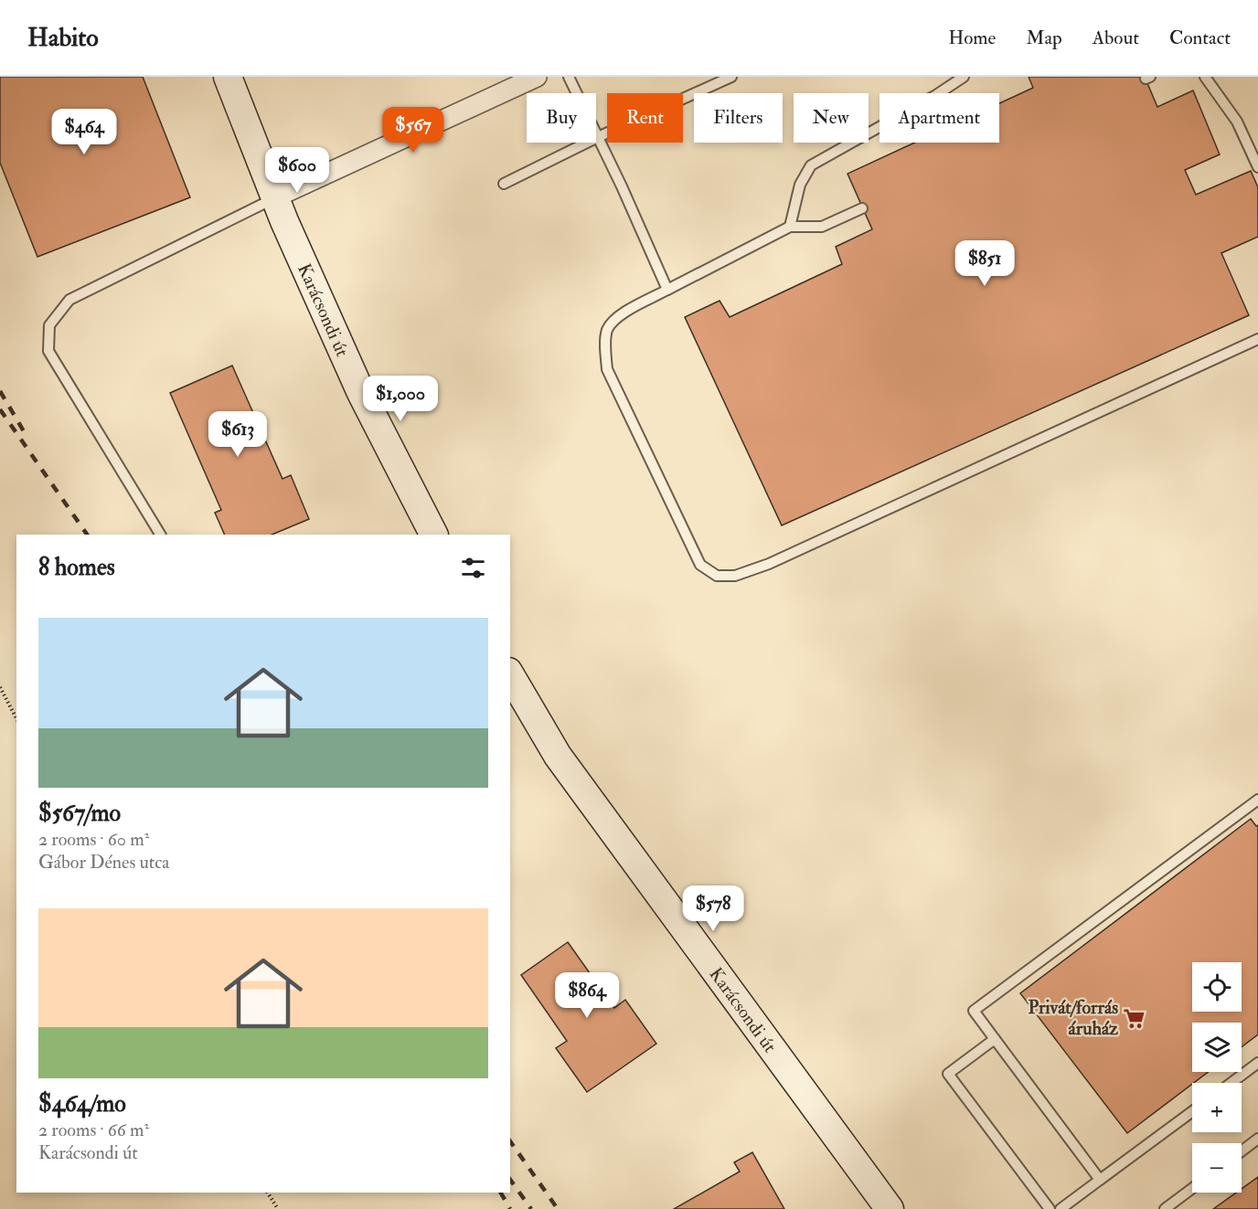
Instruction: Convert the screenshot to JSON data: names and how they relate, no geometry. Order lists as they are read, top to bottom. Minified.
{"streets":{"main road":["Karácsondi út"]},"places":{"supermarket":["Privát/forrás áruház"]},"page":{"header":"Habito","nav":["Home","Map","About","Contact"],"chip":["Buy","Rent","Filters","New","Apartment"],"price":["$567","$464","$600","$851","$1,000","$613","$578","$864"],"heading":"8 homes","list":[{"name":"$567/mo","note":"2 rooms · 60 m² · Gábor Dénes utca"},{"name":"$464/mo","note":"2 rooms · 66 m² · Karácsondi út"}],"map_buttons":["+","−"]}}
